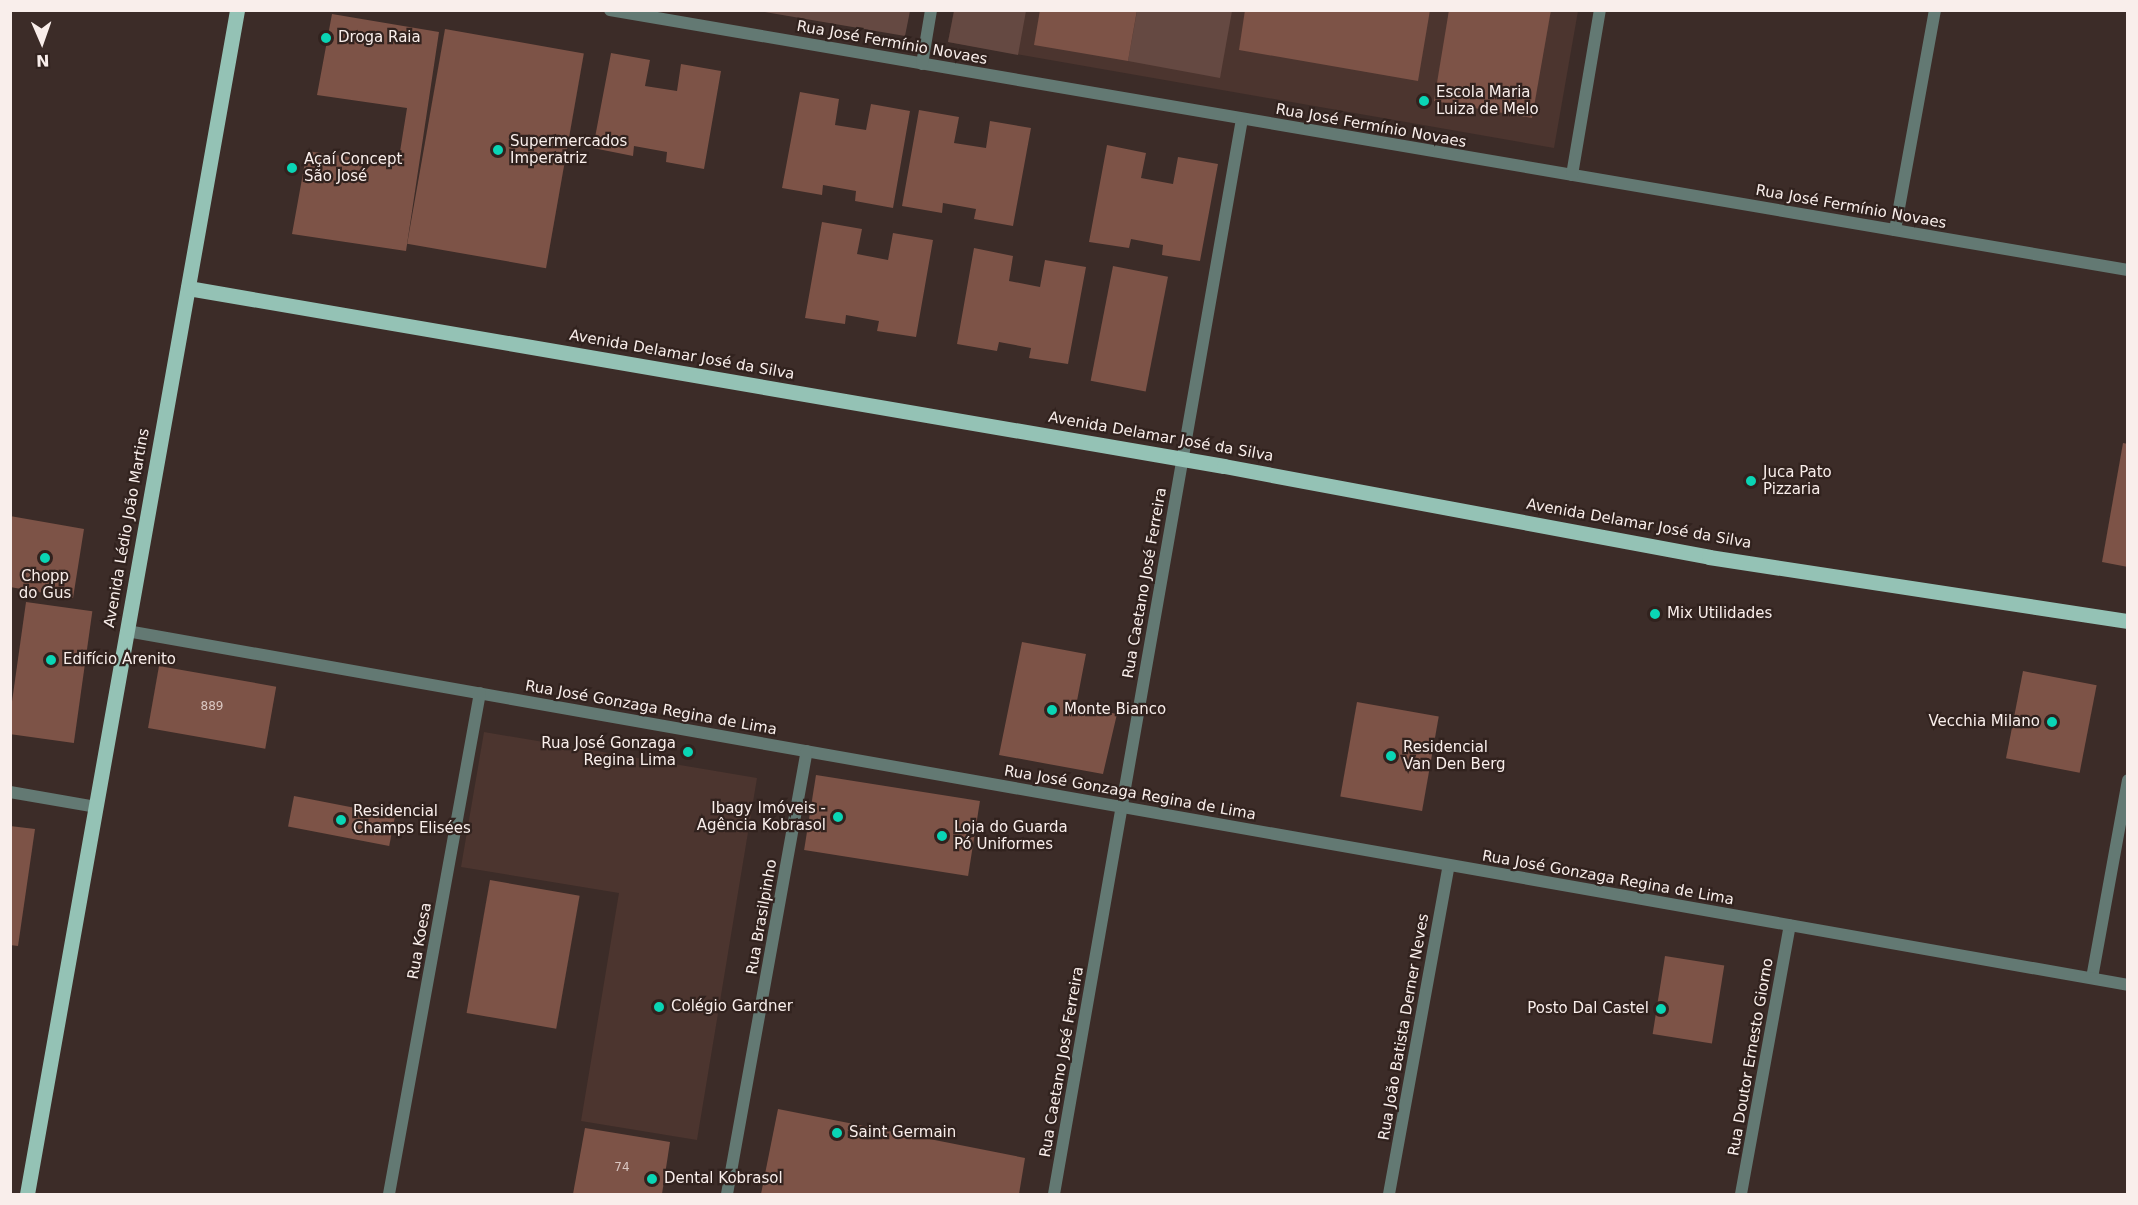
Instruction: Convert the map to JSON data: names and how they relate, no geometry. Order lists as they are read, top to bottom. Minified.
{"streets":{"main road":["Avenida Delamar José da Silva","Avenida Lédio João Martins"],"street":["Rua José Fermínio Novaes","Rua Caetano José Ferreira","Rua José Gonzaga Regina de Lima","Rua Brasilpinho","Rua Koesa","Rua João Batista Derner Neves","Rua Doutor Ernesto Giorno"]},"crossings":[["Rua José Fermínio Novaes","Rua Caetano José Ferreira"],["Avenida Delamar José da Silva","Avenida Lédio João Martins"],["Avenida Delamar José da Silva","Rua Caetano José Ferreira"],["Avenida Lédio João Martins","Rua José Gonzaga Regina de Lima"],["Rua Caetano José Ferreira","Rua José Gonzaga Regina de Lima"],["Rua José Gonzaga Regina de Lima","Rua Brasilpinho"],["Rua José Gonzaga Regina de Lima","Rua Koesa"],["Rua José Gonzaga Regina de Lima","Rua João Batista Derner Neves"],["Rua José Gonzaga Regina de Lima","Rua Doutor Ernesto Giorno"]],"places":["Droga Raia","Escola Maria Luiza de Melo","Supermercados Imperatriz","Açaí Concept São José","Juca Pato Pizzaria","Chopp do Gus","Mix Utilidades","Edifício Arenito","Monte Bianco","Vecchia Milano","Rua José Gonzaga Regina Lima","Residencial Van Den Berg","Ibagy Imóveis - Agência Kobrasol","Residencial Champs Elisées","Loja do Guarda Pó Uniformes","Colégio Gardner","Posto Dal Castel","Saint Germain","Dental Kobrasol"],"house_numbers":["889","74"],"north":"bottom"}
